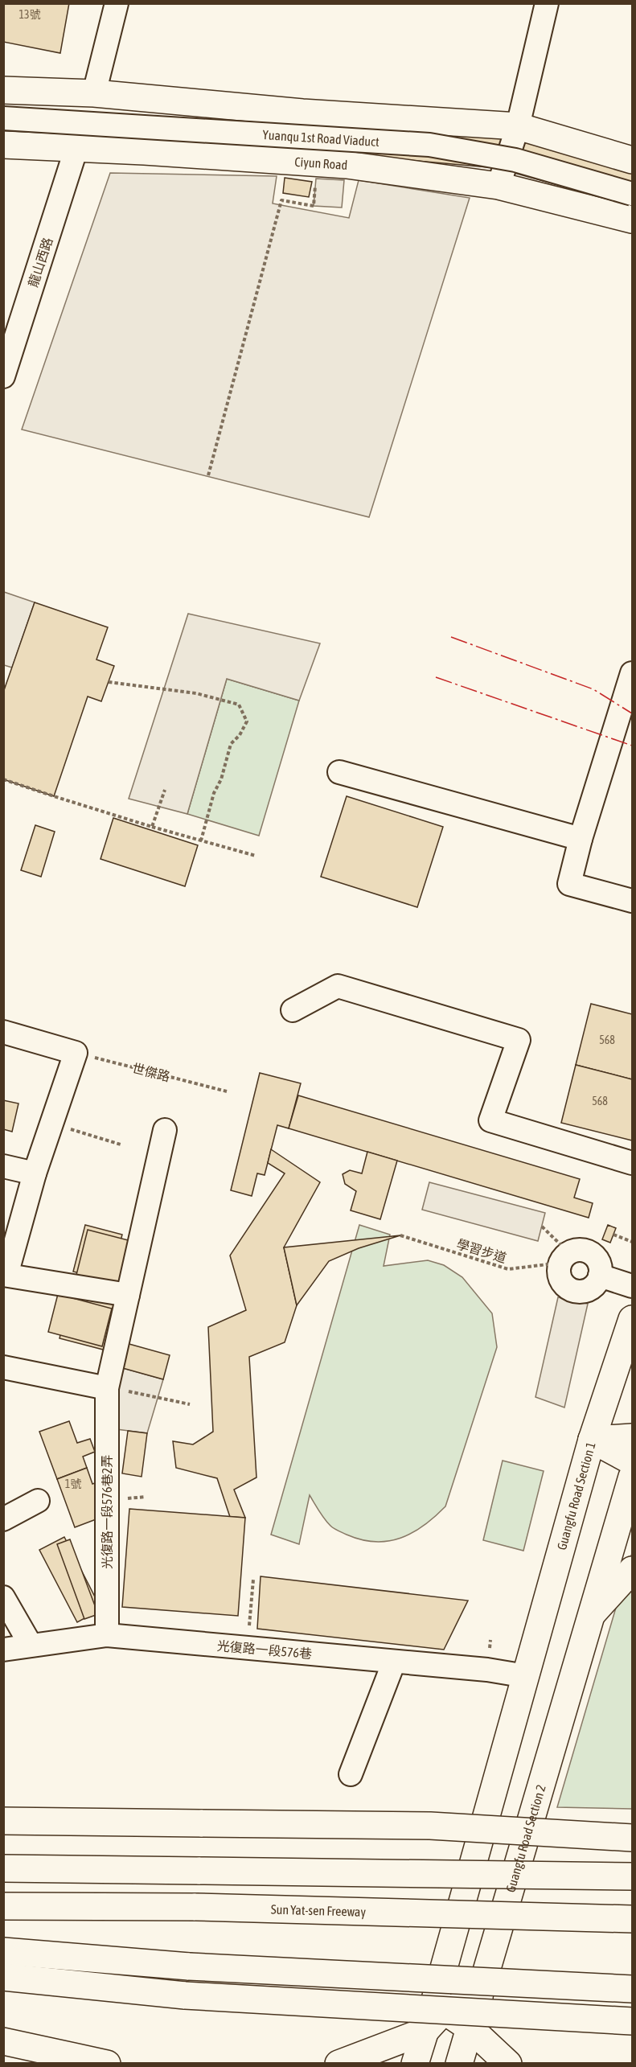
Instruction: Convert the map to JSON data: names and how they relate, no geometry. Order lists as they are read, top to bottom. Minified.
{"streets":{"main road":["Ciyun Road","Guangfu Road Section 1","Guangfu Road Section 2","Sun Yat-sen Freeway"],"street":["Yuanqu 1st Road Viaduct","龍山西路","光復路一段576巷2弄","光復路一段576巷"],"path":["世傑路","學習步道"]},"crossings":[["Ciyun Road","龍山西路"],["Guangfu Road Section 1","光復路一段576巷"],["光復路一段576巷2弄","光復路一段576巷"]],"house_numbers":["13號","568","568","1號"]}
